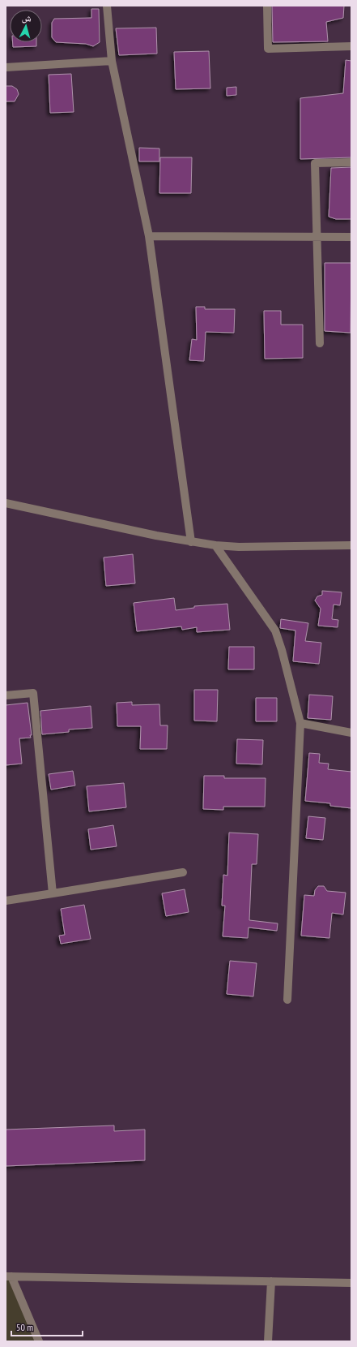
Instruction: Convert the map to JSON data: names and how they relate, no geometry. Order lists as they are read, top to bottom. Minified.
{"scale_bar":"50 m","north":"top"}
